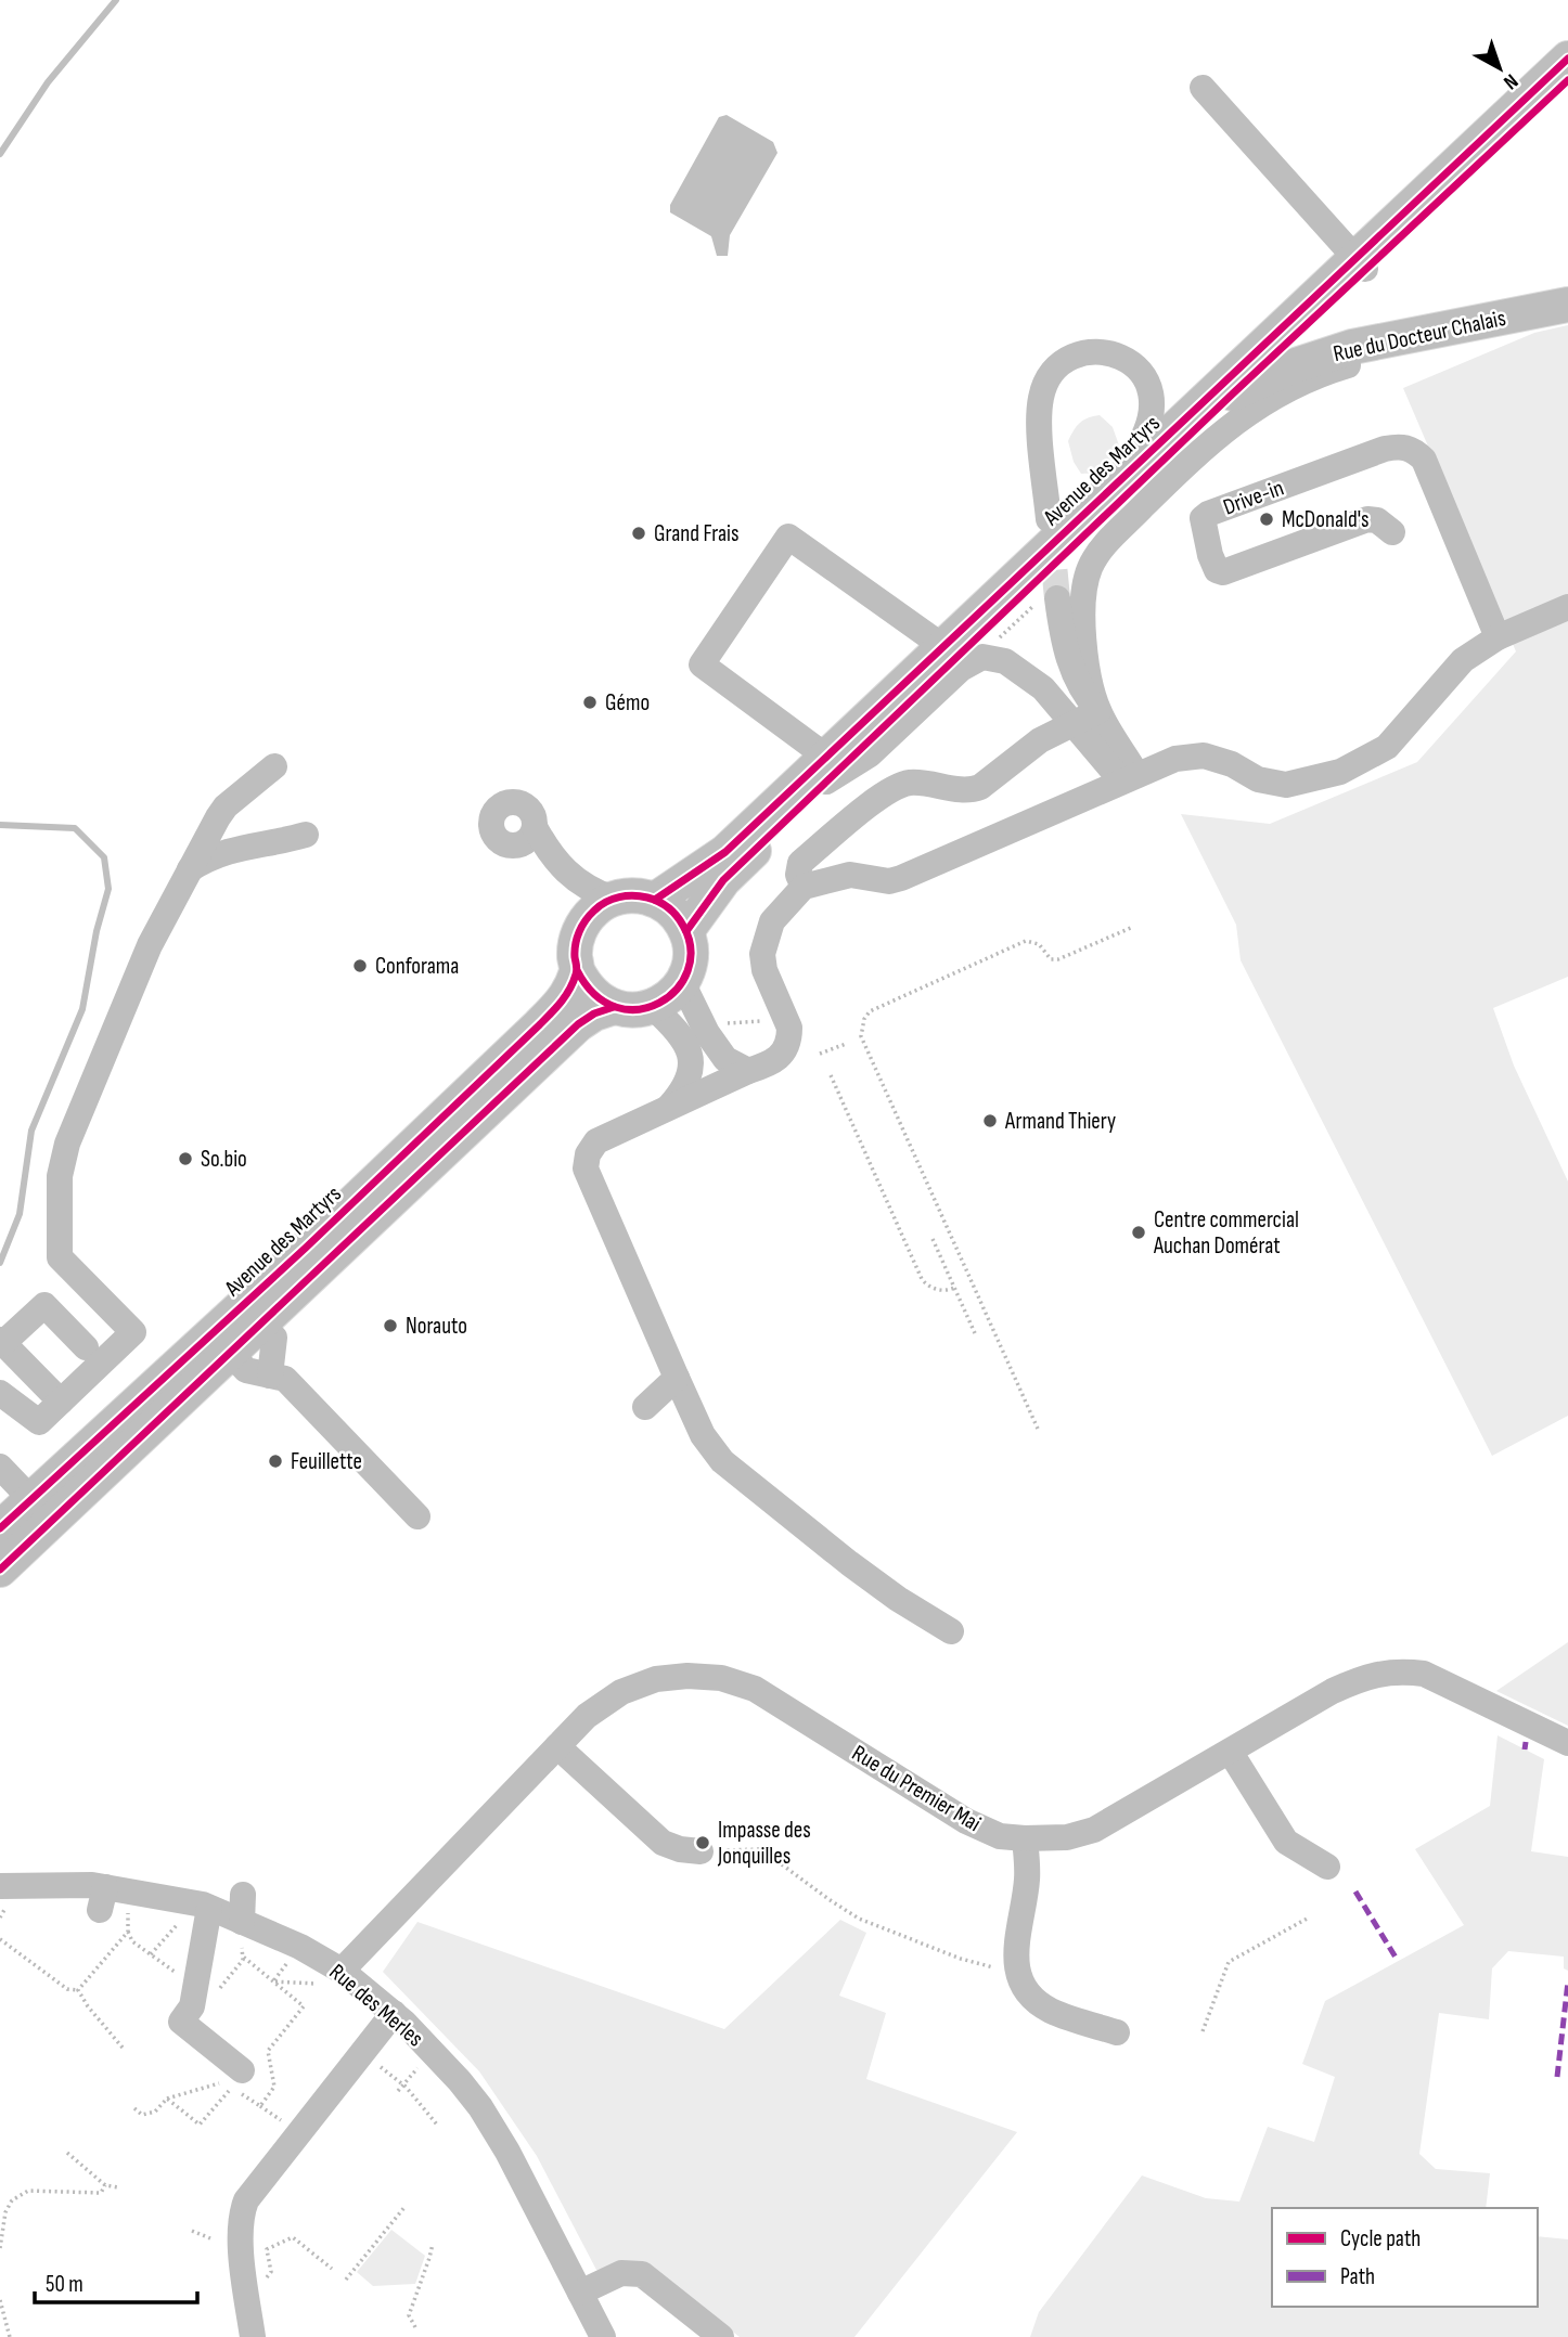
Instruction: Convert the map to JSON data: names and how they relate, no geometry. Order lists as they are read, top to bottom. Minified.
{"streets":{"main road":["Rue du Docteur Chalais","Avenue des Martyrs"],"street":["Drive-in","Rue du Premier Mai","Rue des Merles"]},"crossings":[["Rue du Docteur Chalais","Avenue des Martyrs"],["Rue du Premier Mai","Rue des Merles"]],"places":["McDonald's","Grand Frais","Gémo","Conforama","Armand Thiery","So.bio","Centre commercial Auchan Domérat","Norauto","Feuillette","Impasse des Jonquilles"],"legend":["Cycle path","Path"],"scale_bar":"50 m","north":"bottom right"}
